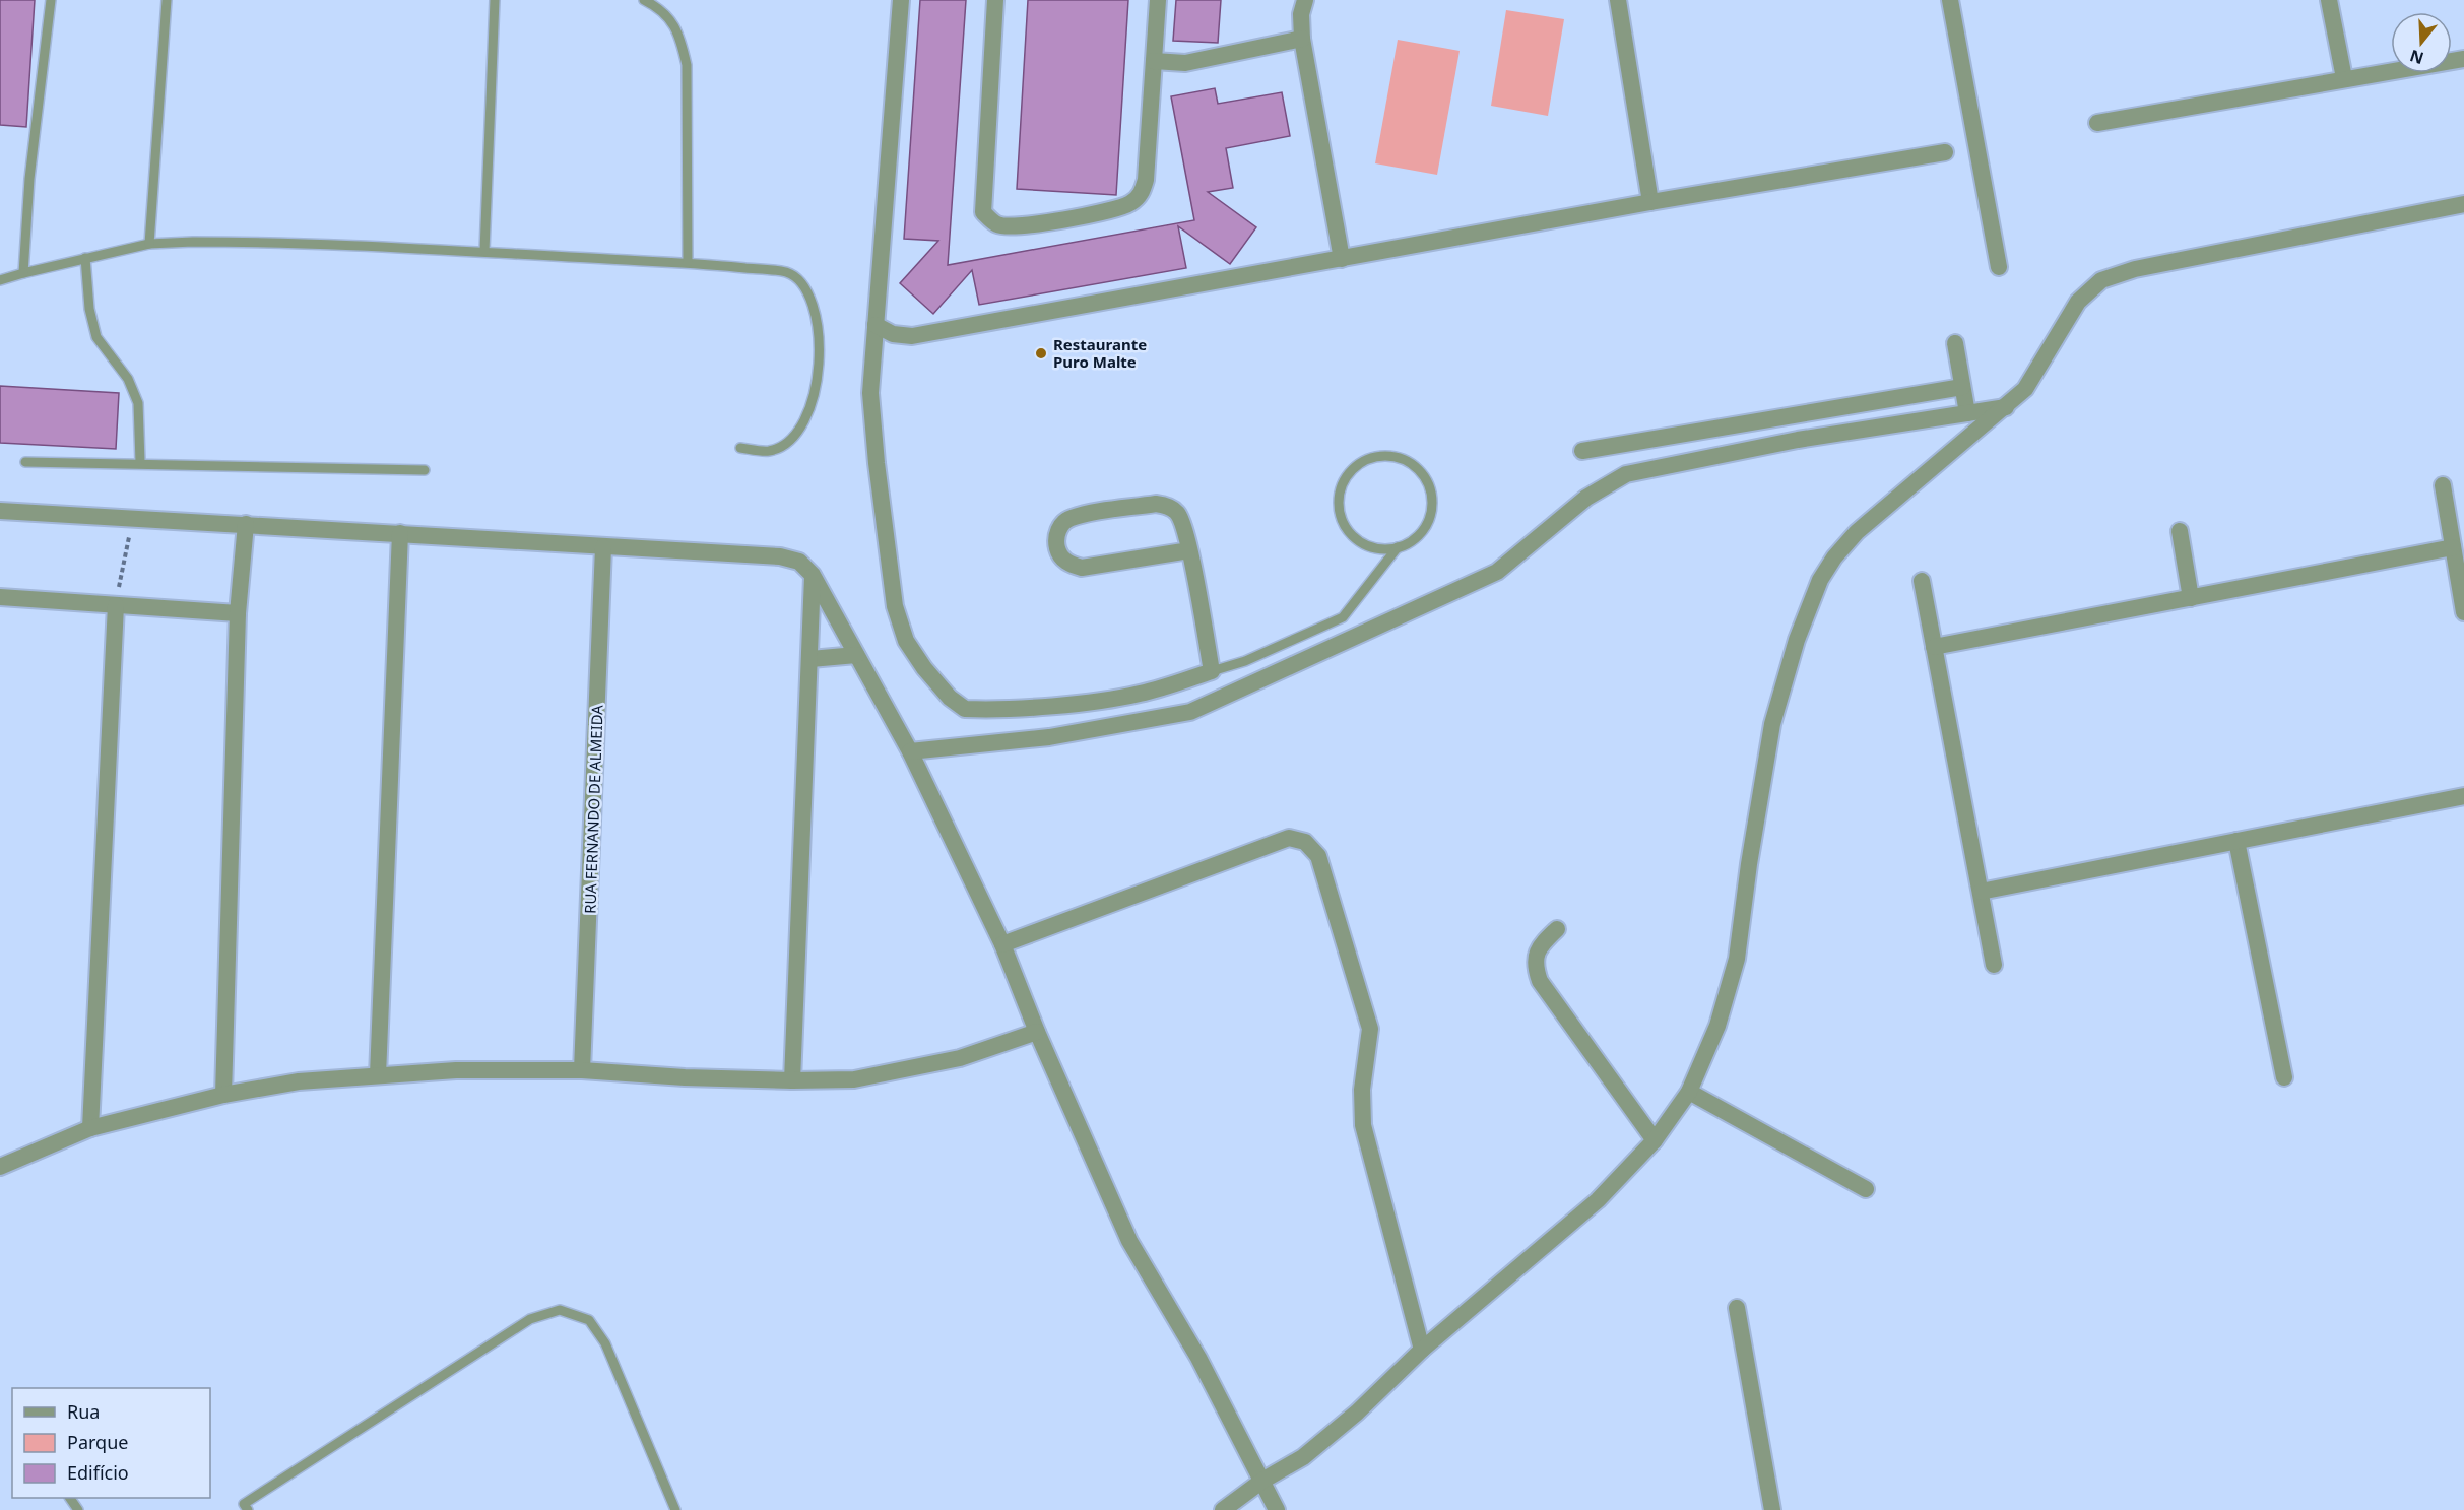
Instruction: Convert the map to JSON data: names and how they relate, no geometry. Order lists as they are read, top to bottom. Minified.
{"streets":{"street":["RUA FERNANDO DE ALMEIDA"]},"places":["Restaurante Puro Malte"],"legend":["Rua","Parque","Edifício"],"north":"bottom"}
